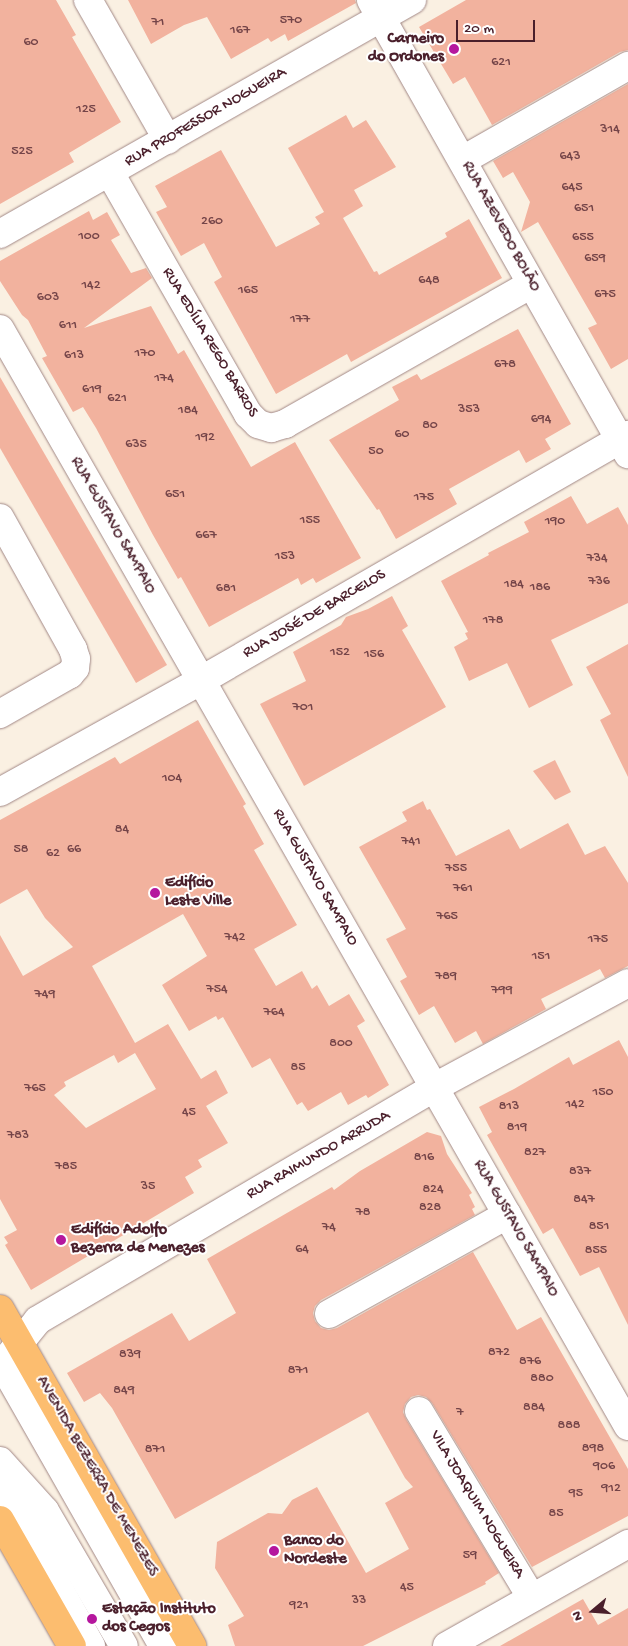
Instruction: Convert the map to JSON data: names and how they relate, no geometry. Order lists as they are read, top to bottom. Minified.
{"streets":{"main road":["AVENIDA BEZERRA DE MENEZES"],"street":["RUA PROFESSOR NOGUEIRA","RUA AZEVEDO BOLÃO","RUA EDÍLIA REGO BARROS","RUA GUSTAVO SAMPAIO","RUA JOSÉ DE BARCELOS","RUA RAIMUNDO ARRUDA","VILA JOAQUIM NOGUEIRA"]},"crossings":[["RUA PROFESSOR NOGUEIRA","RUA AZEVEDO BOLÃO"],["RUA PROFESSOR NOGUEIRA","RUA EDÍLIA REGO BARROS"],["RUA AZEVEDO BOLÃO","RUA EDÍLIA REGO BARROS"],["RUA AZEVEDO BOLÃO","RUA JOSÉ DE BARCELOS"],["RUA GUSTAVO SAMPAIO","RUA JOSÉ DE BARCELOS"],["RUA GUSTAVO SAMPAIO","RUA RAIMUNDO ARRUDA"],["RUA RAIMUNDO ARRUDA","AVENIDA BEZERRA DE MENEZES"]],"places":["Carneiro do Ordones","Edifício Leste Ville","Edifício Adolfo Bezerra de Menezes","Banco do Nordeste","Estação Instituto dos Cegos"],"house_numbers":["570","71","167","60","621","125","314","525","643","645","651","260","100","655","659","648","142","165","675","603","177","611","170","613","678","174","619","621","353","184","694","80","60","192","635","50","651","175","155","190","667","153","734","736","184","186","681","178","152","156","701","104","84","741","58","66","62","755","761","765","742","175","151","789","754","799","749","764","800","85","765","150","142","813","45","819","783","827","816","785","837","35","824","847","828","78","851","74","64","855","872","839","876","871","880","849","884","7","888","898","871","906","912","95","85","59","45","33","921"],"scale_bar":"20 m","north":"left"}
